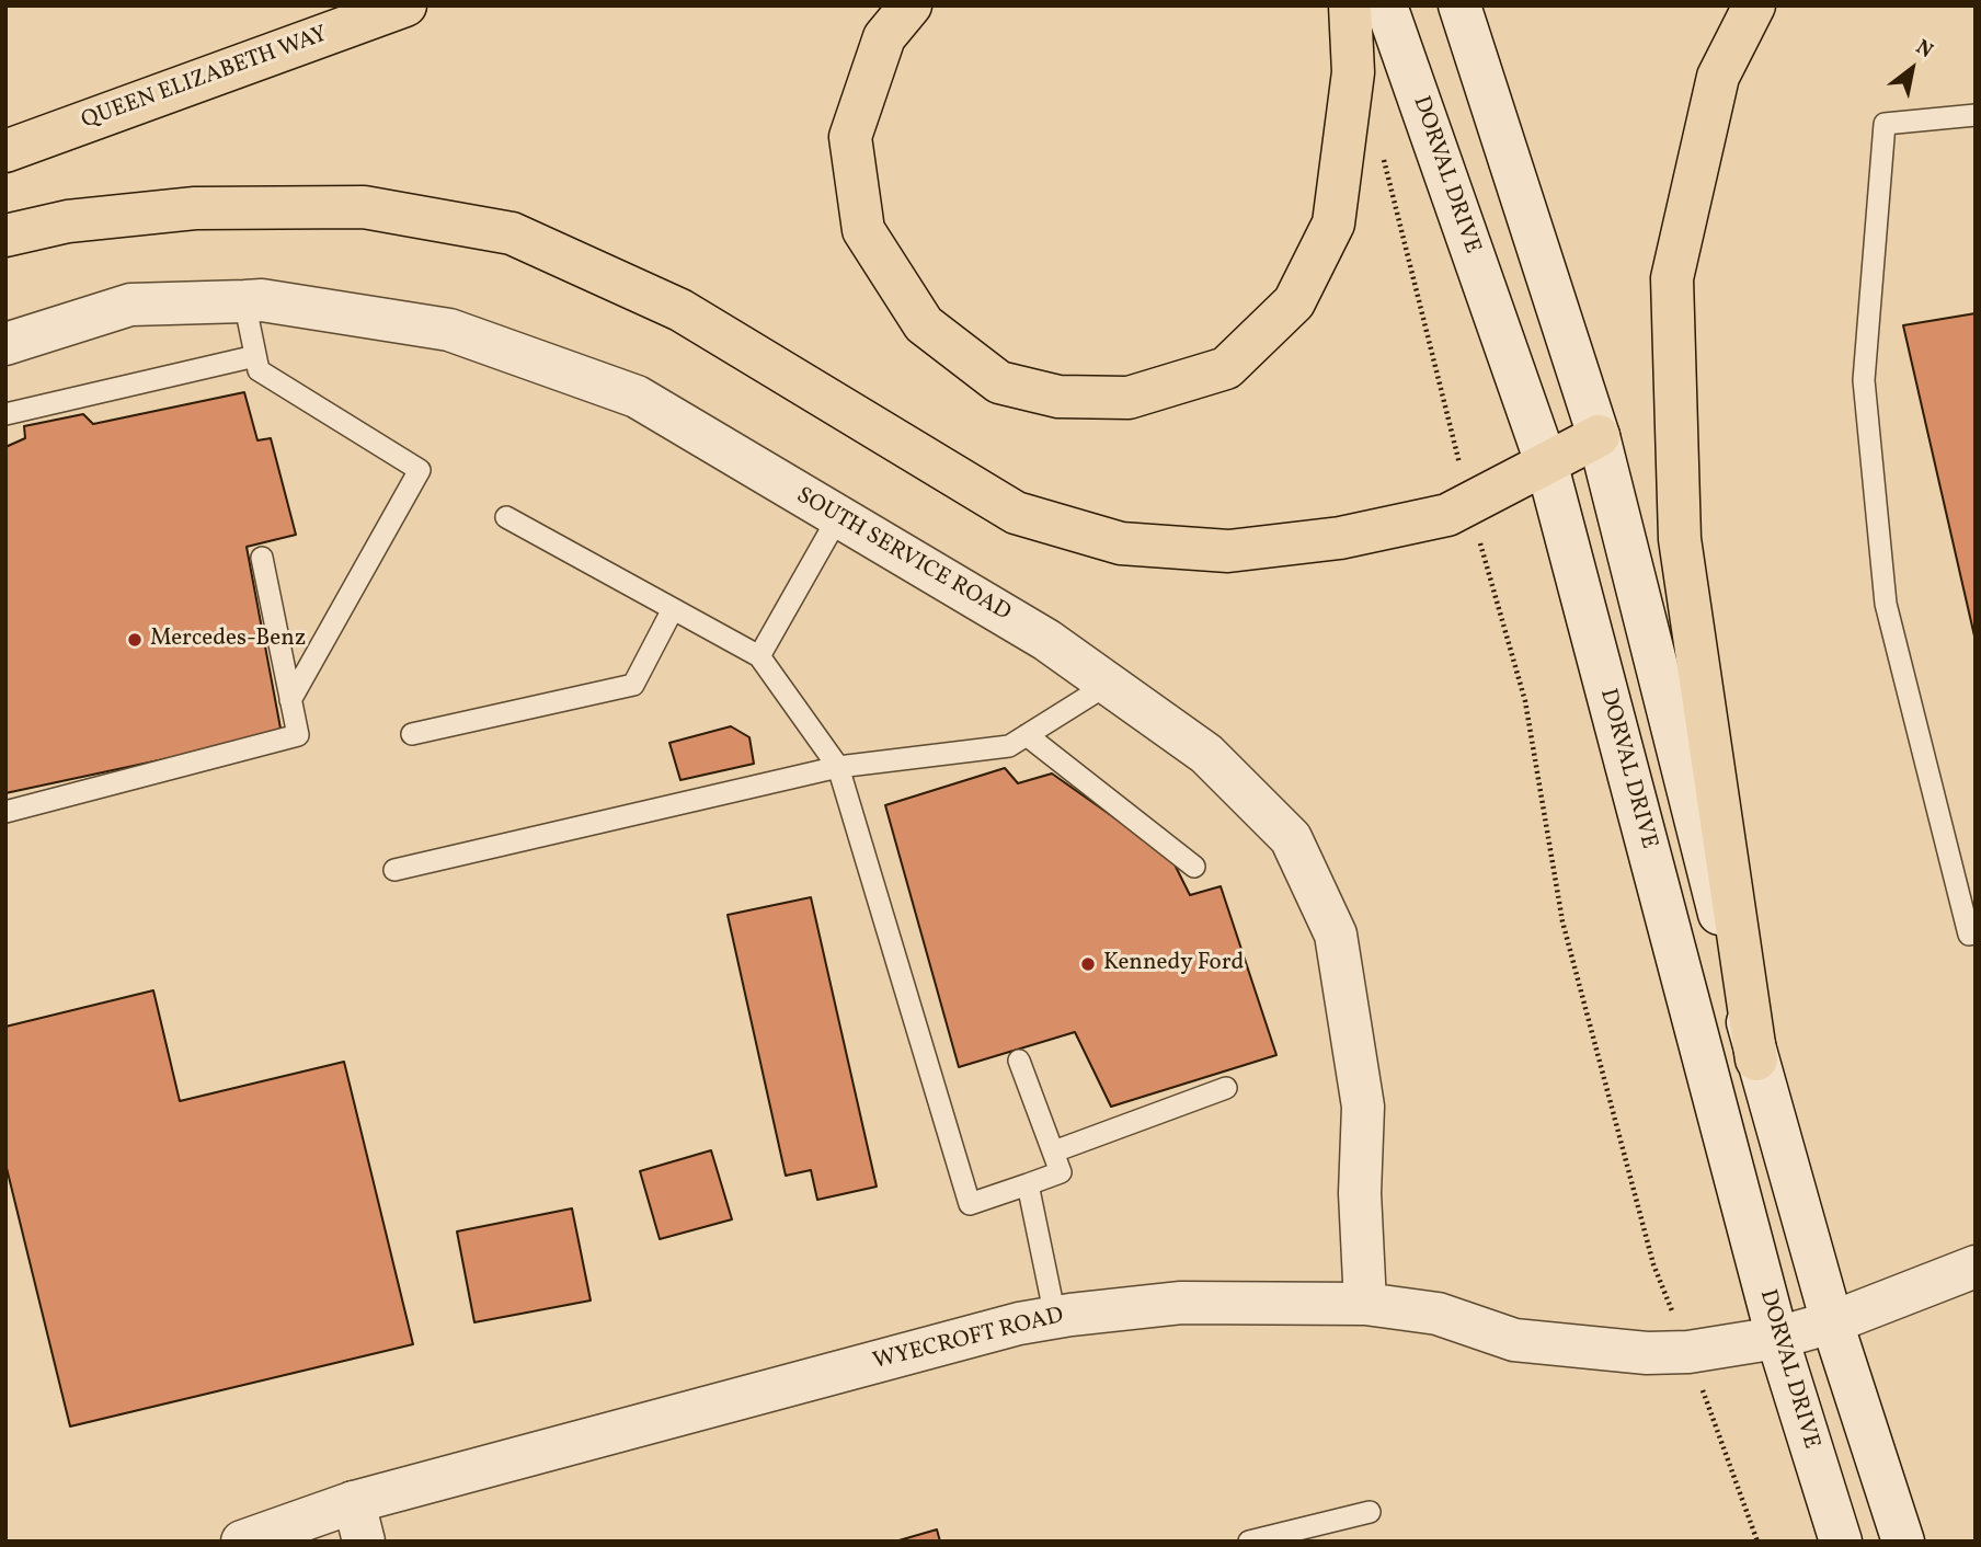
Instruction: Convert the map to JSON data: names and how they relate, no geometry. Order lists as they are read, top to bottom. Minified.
{"streets":{"highway":["QUEEN ELIZABETH WAY"],"street":["DORVAL DRIVE","SOUTH SERVICE ROAD","WYECROFT ROAD"]},"crossings":[["DORVAL DRIVE","WYECROFT ROAD"],["SOUTH SERVICE ROAD","WYECROFT ROAD"]],"places":["Mercedes-Benz","Kennedy Ford"],"north":"top right"}
